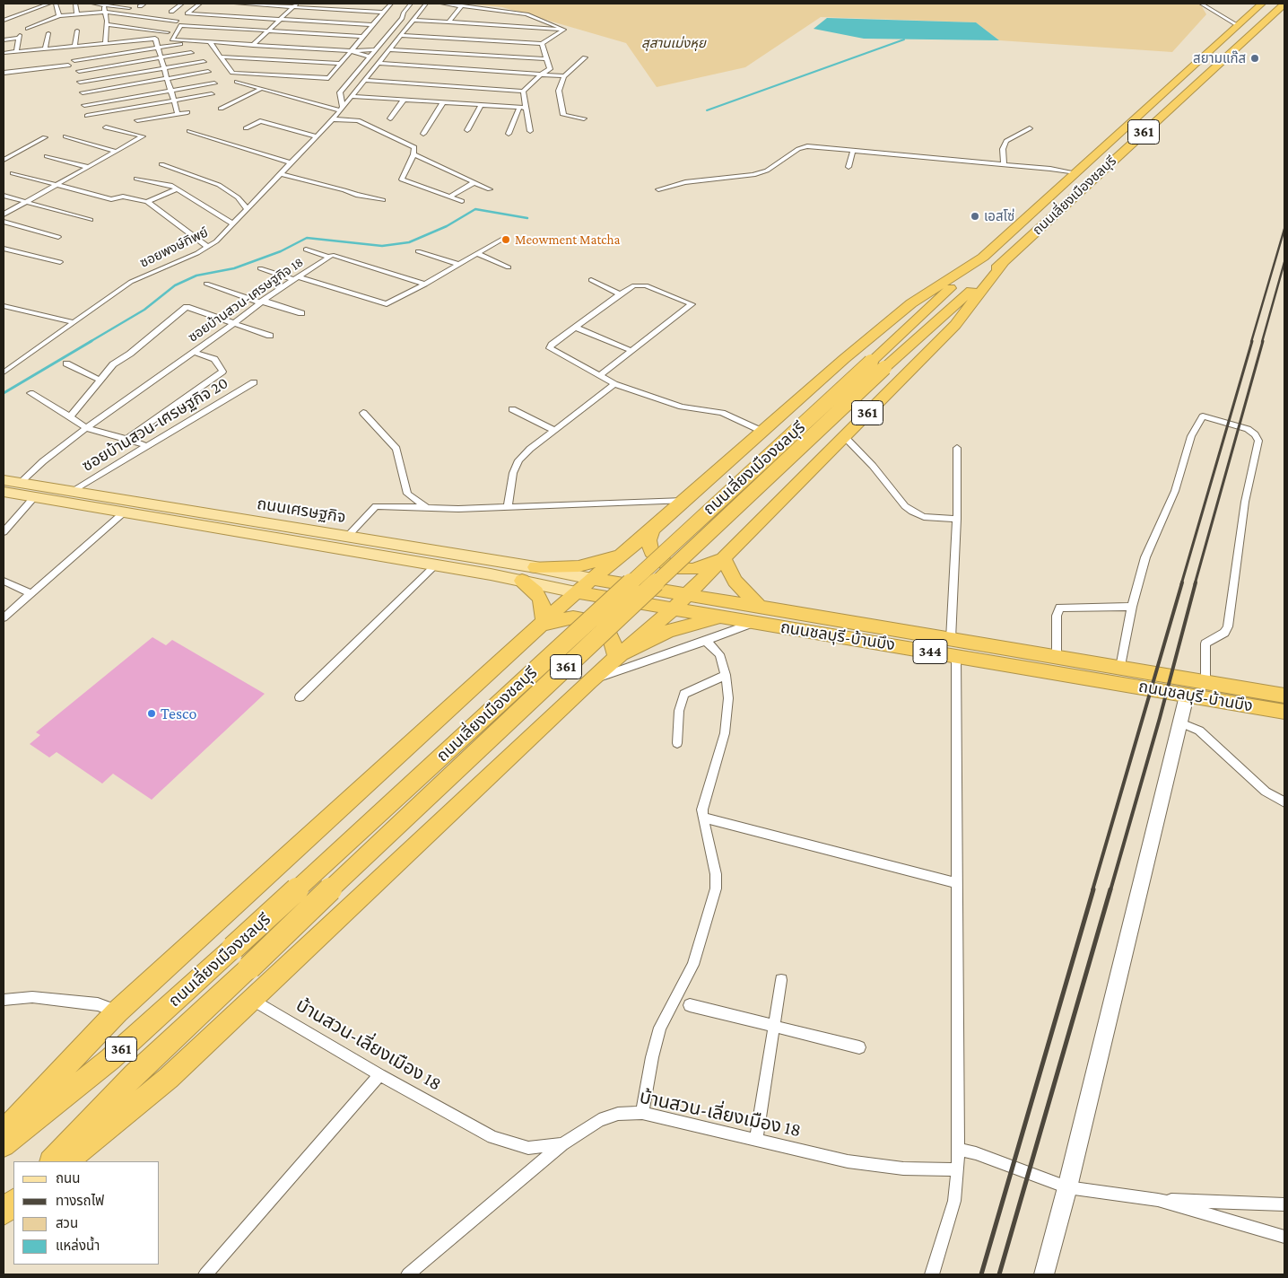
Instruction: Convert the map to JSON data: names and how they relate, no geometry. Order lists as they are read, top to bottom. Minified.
{"streets":{"highway":["361","ถนนเลี่ยงเมืองชลบุรี","ถนนชลบุรี-บ้านบึง","344"],"main road":["ถนนเศรษฐกิจ"],"street":["ซอยพงษ์ทิพย์","ซอยบ้านสวน-เศรษฐกิจ 18","ซอยบ้านสวน-เศรษฐกิจ 20","บ้านสวน-เลี่ยงเมือง 18"]},"crossings":[["ถนนเลี่ยงเมืองชลบุรี","ถนนเศรษฐกิจ"],["ถนนเลี่ยงเมืองชลบุรี","ถนนชลบุรี-บ้านบึง"],["ถนนเลี่ยงเมืองชลบุรี","บ้านสวน-เลี่ยงเมือง 18"],["ซอยบ้านสวน-เศรษฐกิจ 18","ถนนเศรษฐกิจ"],["ซอยบ้านสวน-เศรษฐกิจ 20","ถนนเศรษฐกิจ"],["ถนนเศรษฐกิจ","ถนนชลบุรี-บ้านบึง"]],"parks":["สุสานเม่งหุย"],"places":["สยามแก๊ส","เอสโซ่","Meowment Matcha","Tesco"],"legend":["ถนน","ทางรถไฟ","สวน","แหล่งน้ำ"]}
